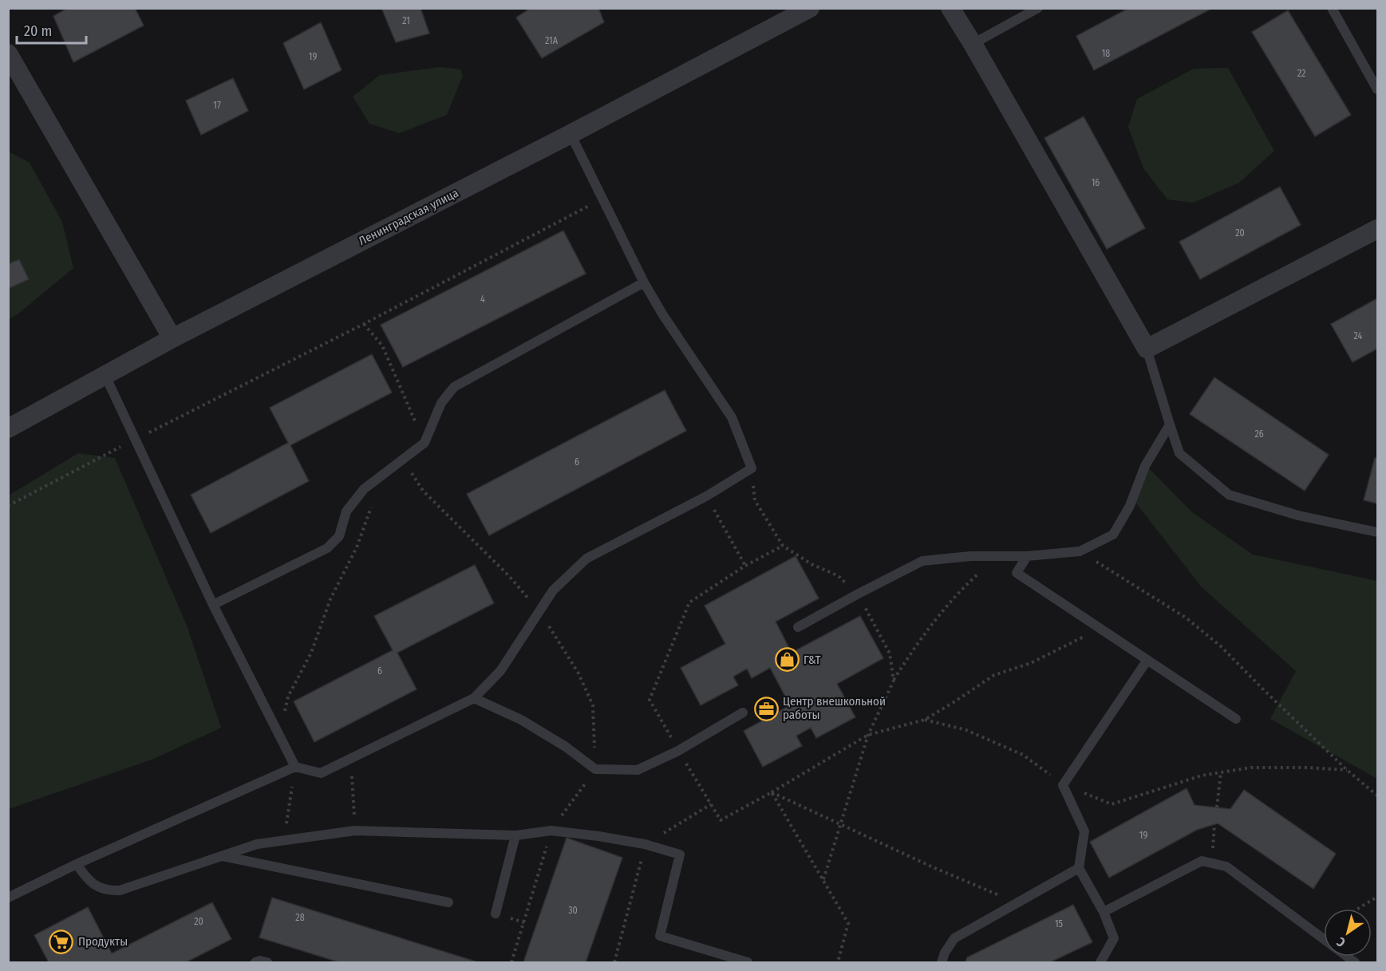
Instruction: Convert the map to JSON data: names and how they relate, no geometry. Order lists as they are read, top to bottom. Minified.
{"streets":{"street":["Ленинградская улица"]},"places":{"shop":["Г&Т"],"office":["Центр внешкольной работы"],"supermarket":["Продукты"]},"house_numbers":["21","21А","18","19","22","17","16","20","4","24","26","6","6","19","30","28","20","15"],"scale_bar":"20 m","north":"bottom left"}
